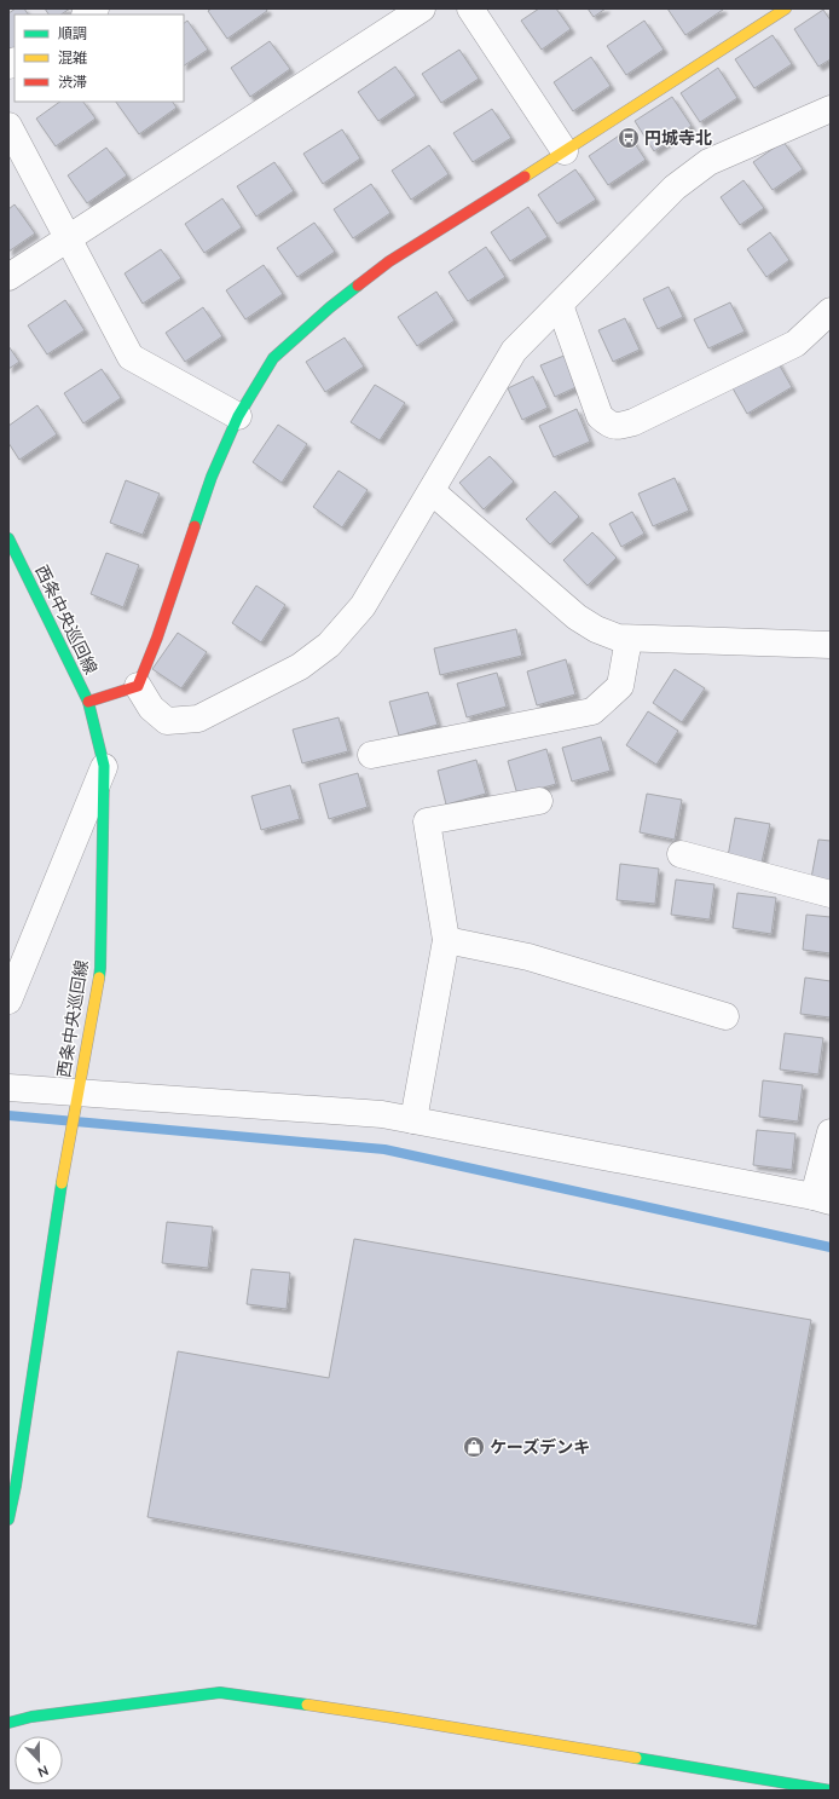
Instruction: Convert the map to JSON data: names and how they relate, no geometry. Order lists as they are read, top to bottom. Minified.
{"streets":{"street":["西条中央巡回線"]},"places":{"bus stop":["円城寺北"],"shop":["ケーズデンキ"]},"legend":["順調","混雑","渋滞"],"north":"bottom"}
